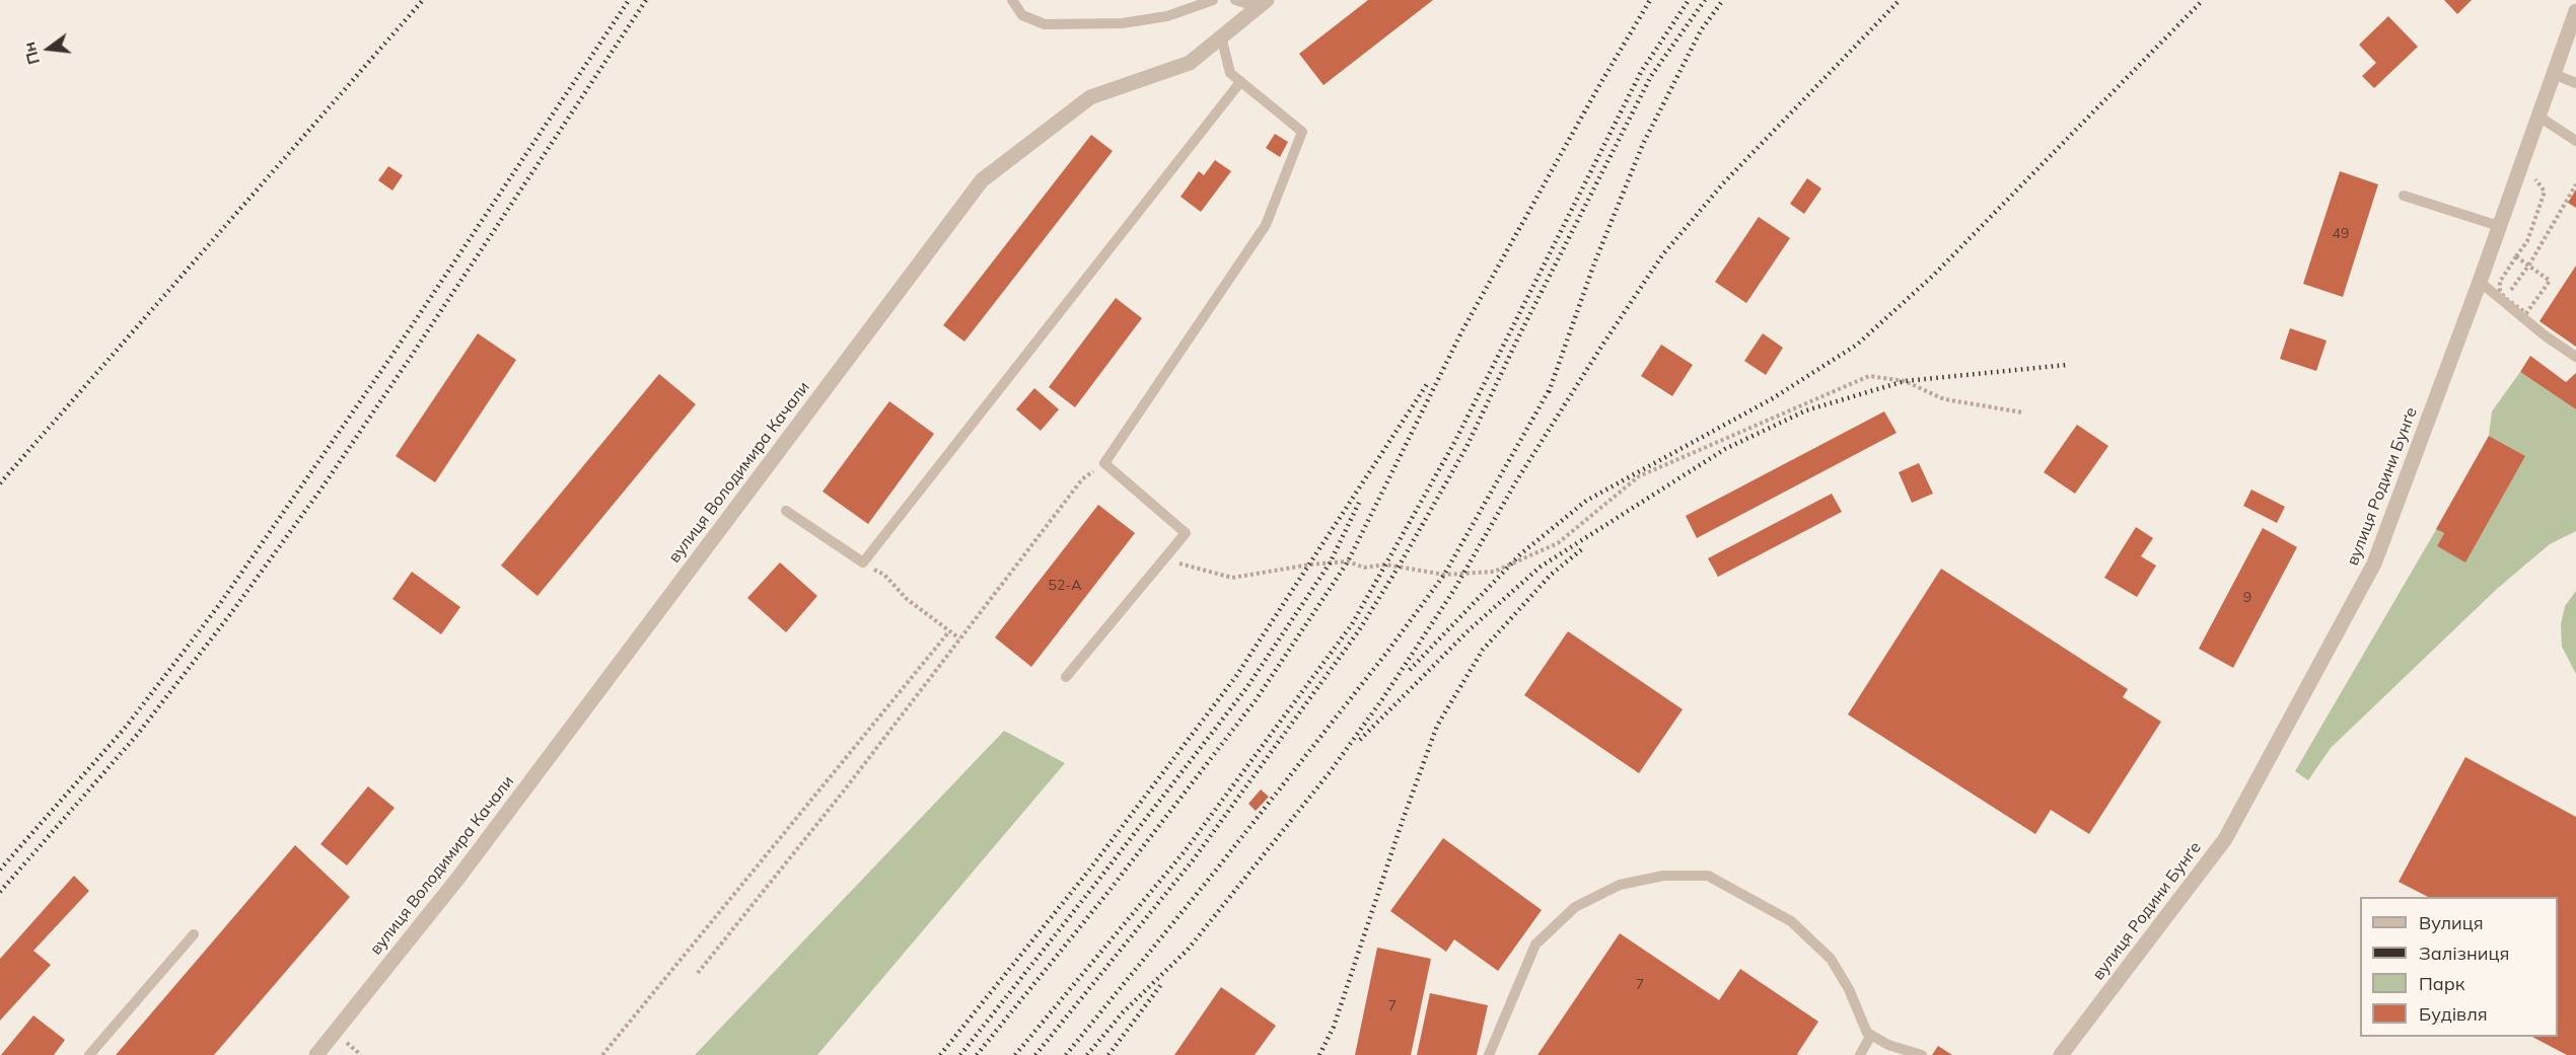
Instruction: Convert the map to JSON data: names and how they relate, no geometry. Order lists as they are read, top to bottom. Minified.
{"streets":{"street":["вулиця Володимира Качали","вулиця Родини Бунґе"]},"house_numbers":["49","52-А","9","7","7"],"legend":["Вулиця","Залізниця","Парк","Будівля"],"north":"left"}
